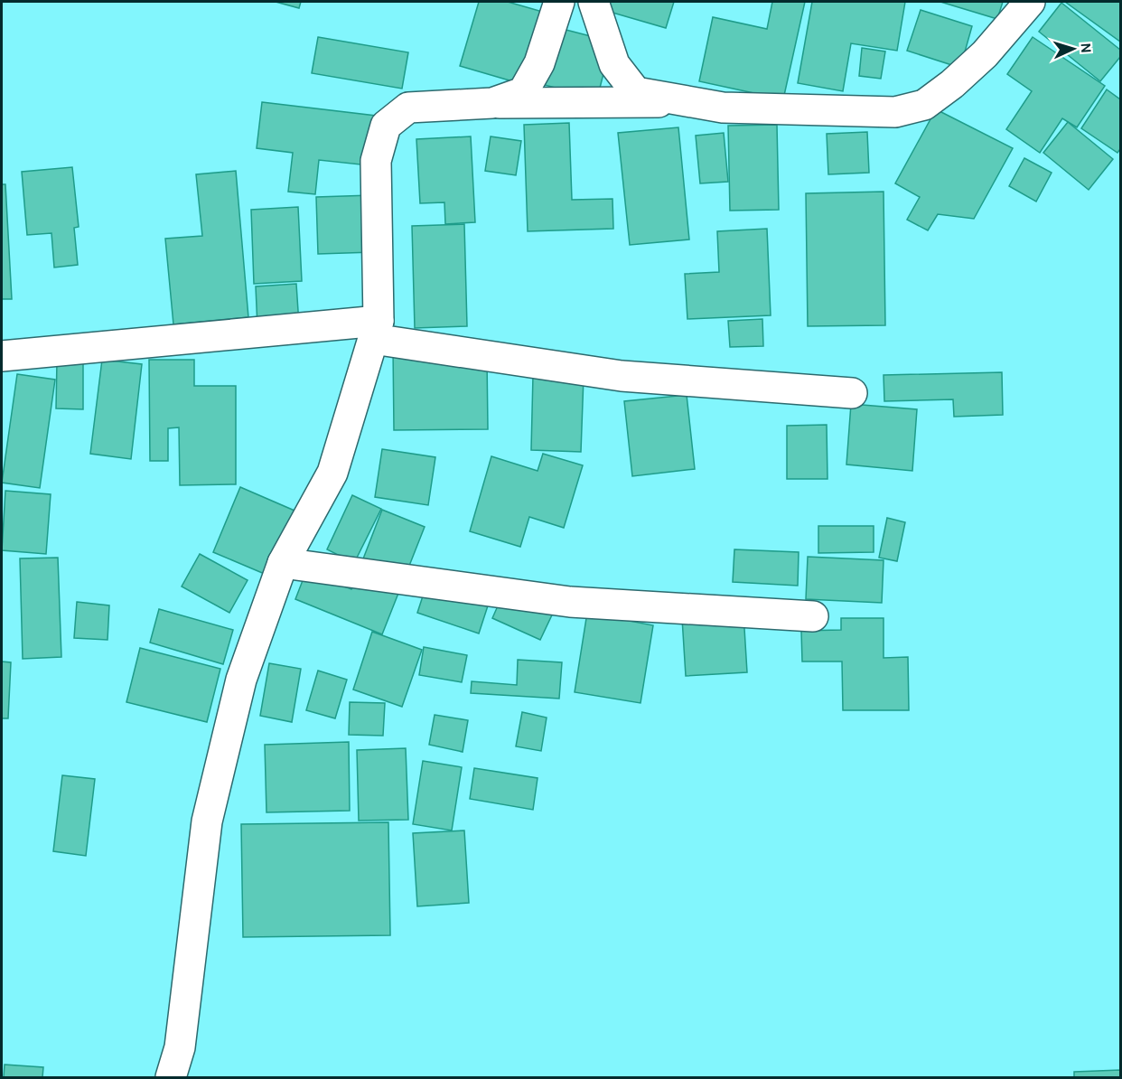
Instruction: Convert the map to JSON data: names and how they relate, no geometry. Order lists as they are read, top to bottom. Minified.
{"north":"right"}
